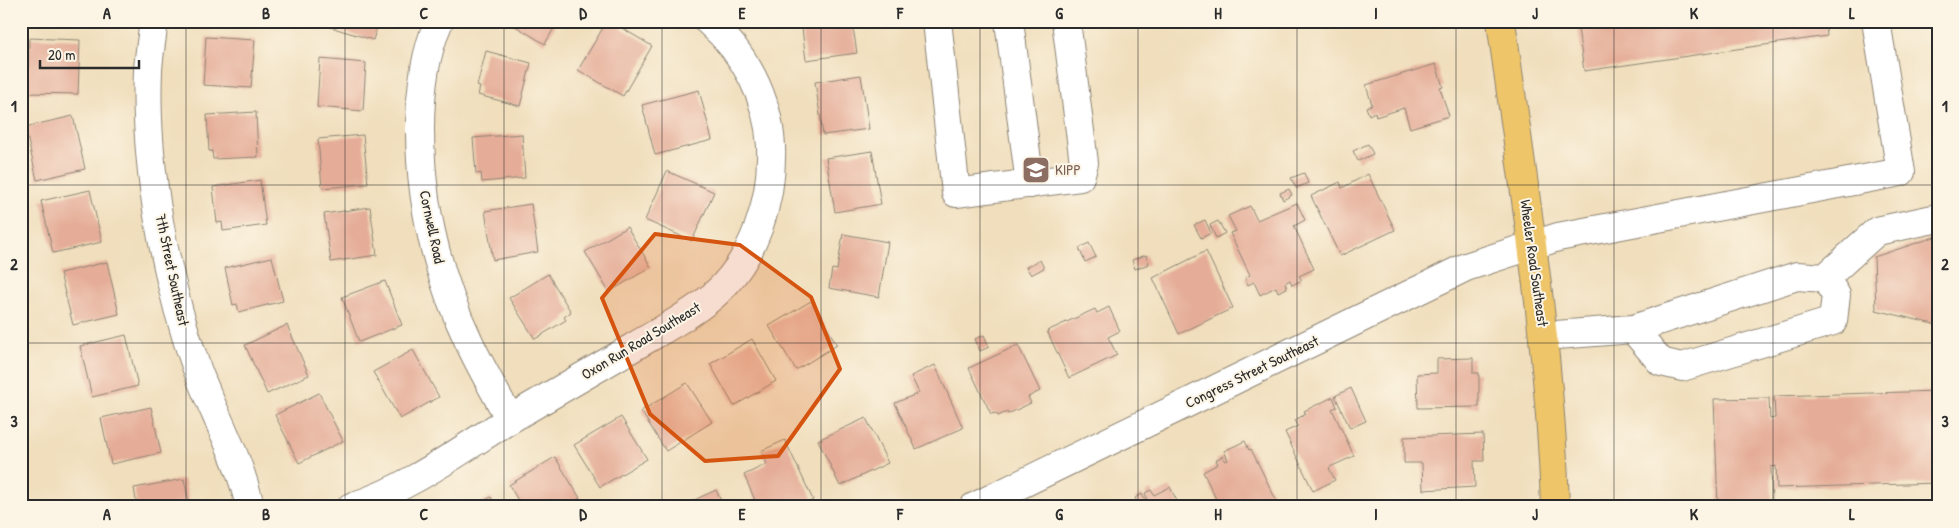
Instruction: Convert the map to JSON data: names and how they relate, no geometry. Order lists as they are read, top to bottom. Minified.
{"streets":{"main road":["Wheeler Road Southeast"],"street":["Cornwell Road","7th Street Southeast","Oxon Run Road Southeast","Congress Street Southeast"]},"crossings":[["Cornwell Road","Oxon Run Road Southeast"],["Wheeler Road Southeast","Congress Street Southeast"]],"places":{"school or university":["KIPP"]},"scale_bar":"20 m","grid":{"columns":["A","B","C","D","E","F","G","H","I","J","K","L"],"rows":["1","2","3"]}}
